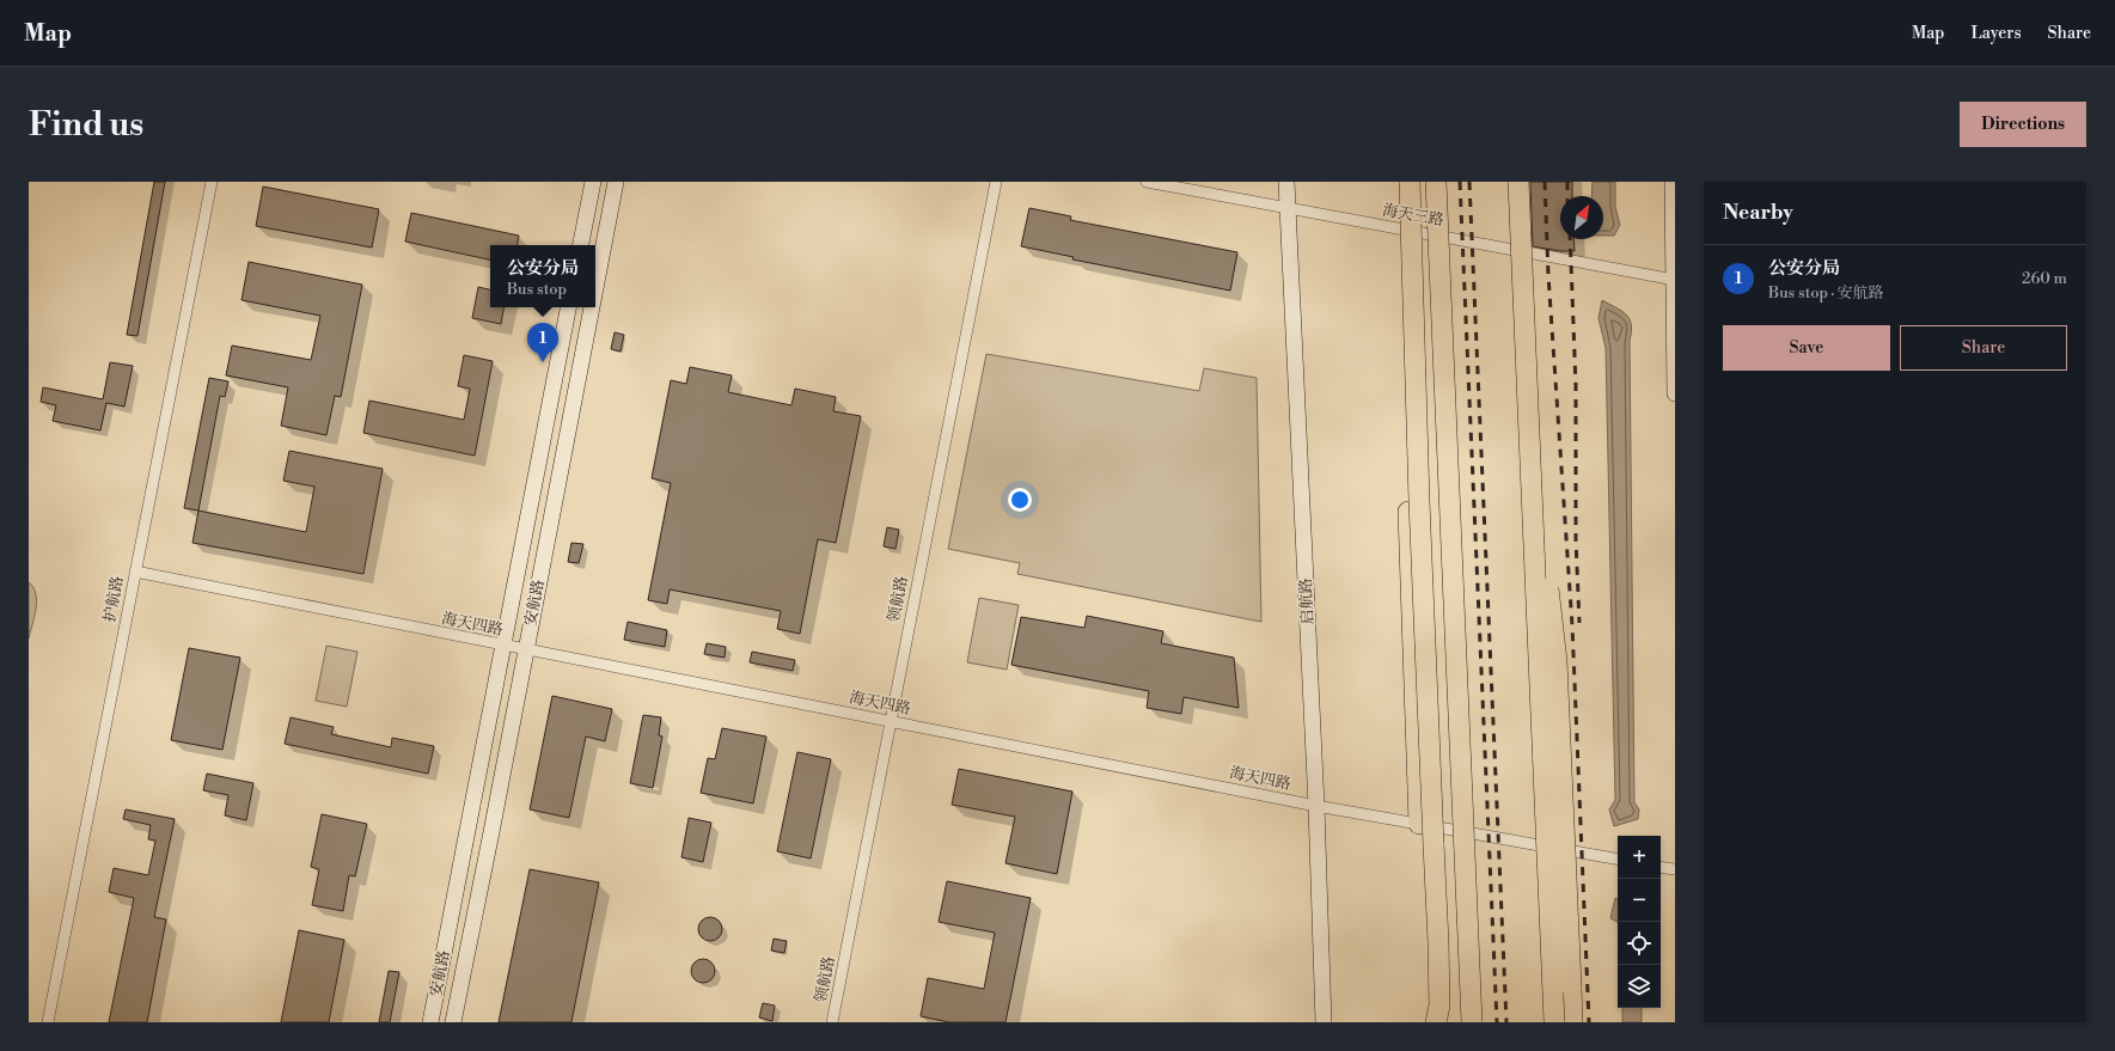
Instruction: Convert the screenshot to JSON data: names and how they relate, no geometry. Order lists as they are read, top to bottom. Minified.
{"streets":{"street":["海天三路","护航路","领航路","启航路","安航路","海天四路"]},"crossings":[["海天三路","启航路"],["护航路","海天四路"],["领航路","海天四路"],["启航路","海天四路"],["安航路","海天四路"]],"north":"top right","page":{"header":"Map","nav":["Map","Layers","Share"],"buttons":["Directions",["Save","Share"]],"title":"Find us","heading":"Nearby","list":[{"mark":"1","name":"公安分局","note":"Bus stop · 安航路","value":"260 m"}],"popup":["公安分局","Bus stop"],"pins":"1","map_buttons":["+","−"]}}
